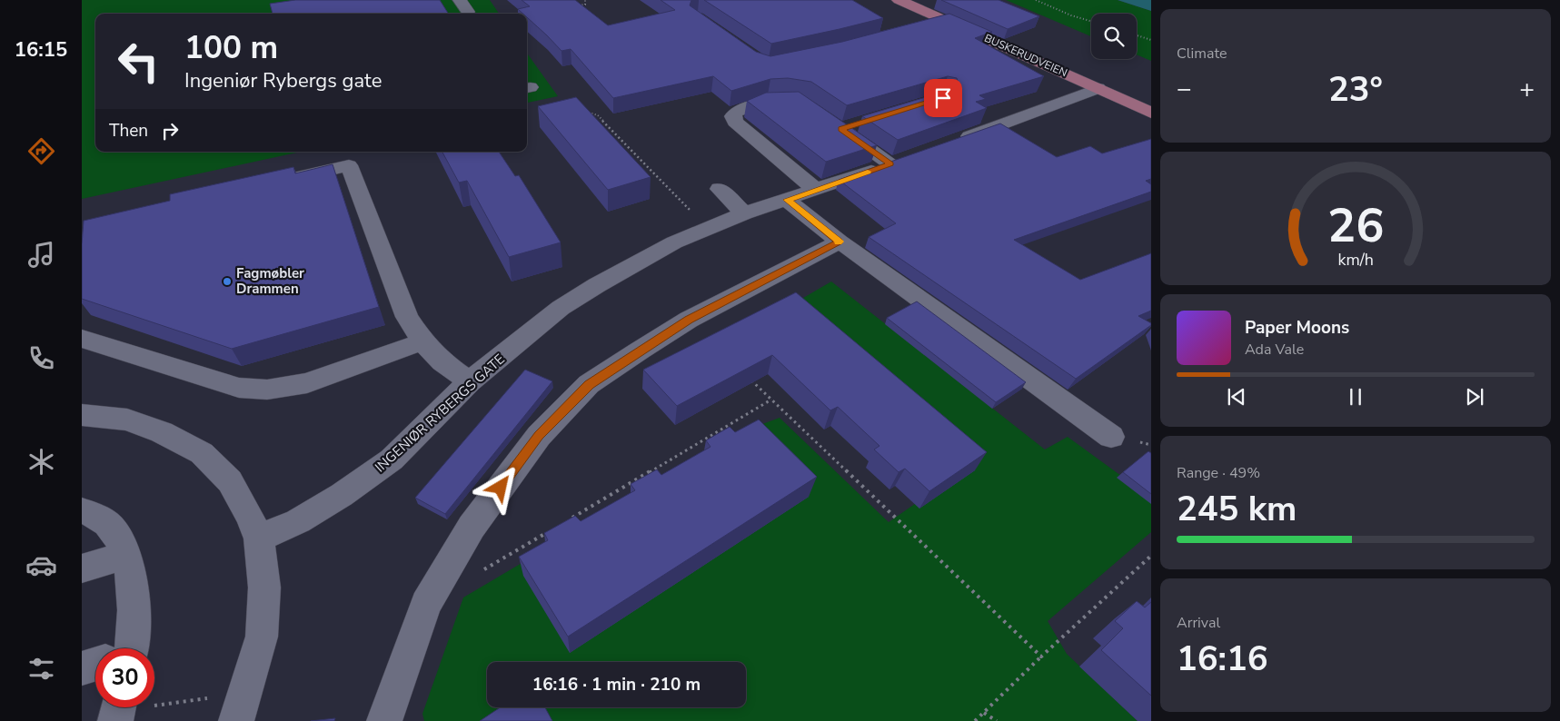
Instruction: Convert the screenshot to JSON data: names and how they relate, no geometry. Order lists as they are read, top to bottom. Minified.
{"streets":{"main road":["BUSKERUDVEIEN"],"street":["INGENIØR RYBERGS GATE"]},"places":["Fagmøbler Drammen"],"page":{"tabs":"16:15","tile":["Climate",["Range · 49%","245 km"],["Arrival","16:16"]],"turn":["100 m","Ingeniør Rybergs gate"],"heat":["−","23°","+"],"then":"Then","song":["Paper Moons","Ada Vale"],"limit":"30","trip":"16:16 · 1 min · 210 m","gauge":["26","km/h"]}}
